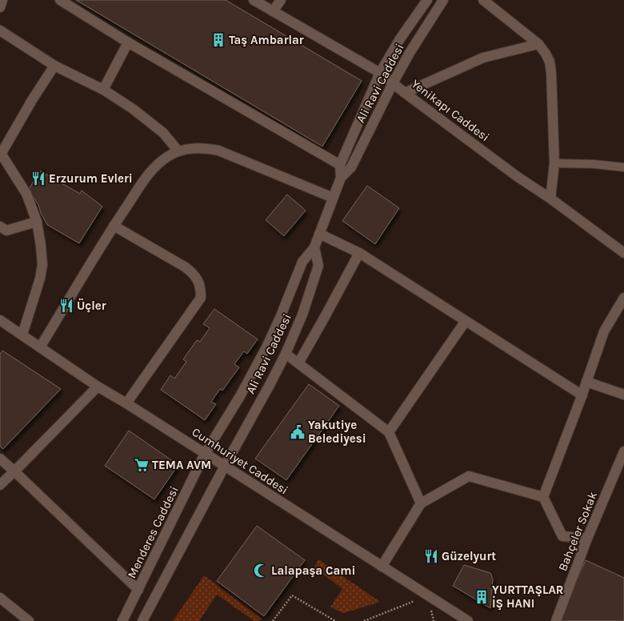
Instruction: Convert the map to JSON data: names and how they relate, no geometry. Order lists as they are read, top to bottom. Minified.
{"streets":{"street":["Ali Ravi Caddesi","Yenikapı Caddesi","Cumhuriyet Caddesi","Bahçeler Sokak","Menderes Caddesi"]},"crossings":[["Ali Ravi Caddesi","Yenikapı Caddesi"],["Ali Ravi Caddesi","Cumhuriyet Caddesi"],["Ali Ravi Caddesi","Menderes Caddesi"],["Cumhuriyet Caddesi","Menderes Caddesi"]],"places":{"building":["Taş Ambarlar","YURTTAŞLAR İŞ HANI"],"restaurant":["Erzurum Evleri","Üçler","Güzelyurt"],"public building":["Yakutiye Belediyesi"],"supermarket":["TEMA AVM"],"mosque":["Lalapaşa Cami"]}}
